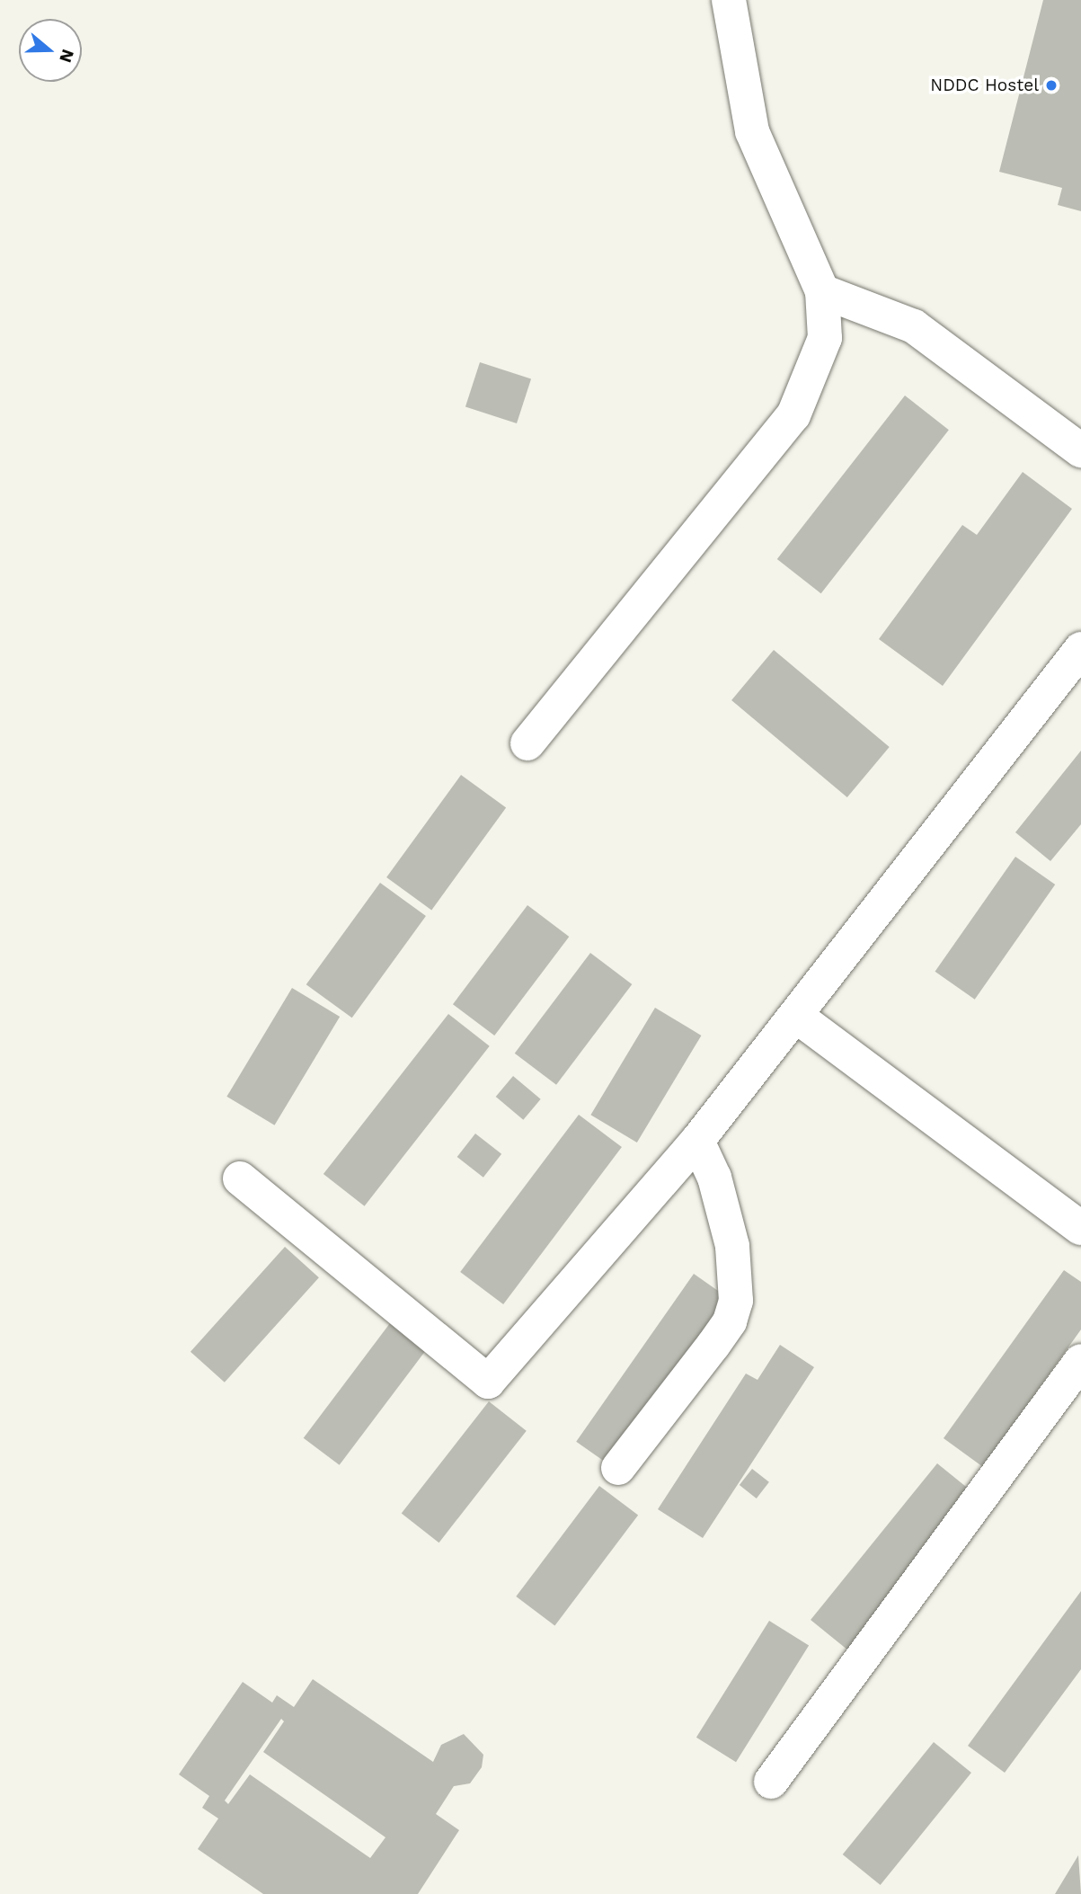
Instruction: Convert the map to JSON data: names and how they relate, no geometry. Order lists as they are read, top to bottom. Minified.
{"places":["NDDC Hostel"],"north":"right"}
